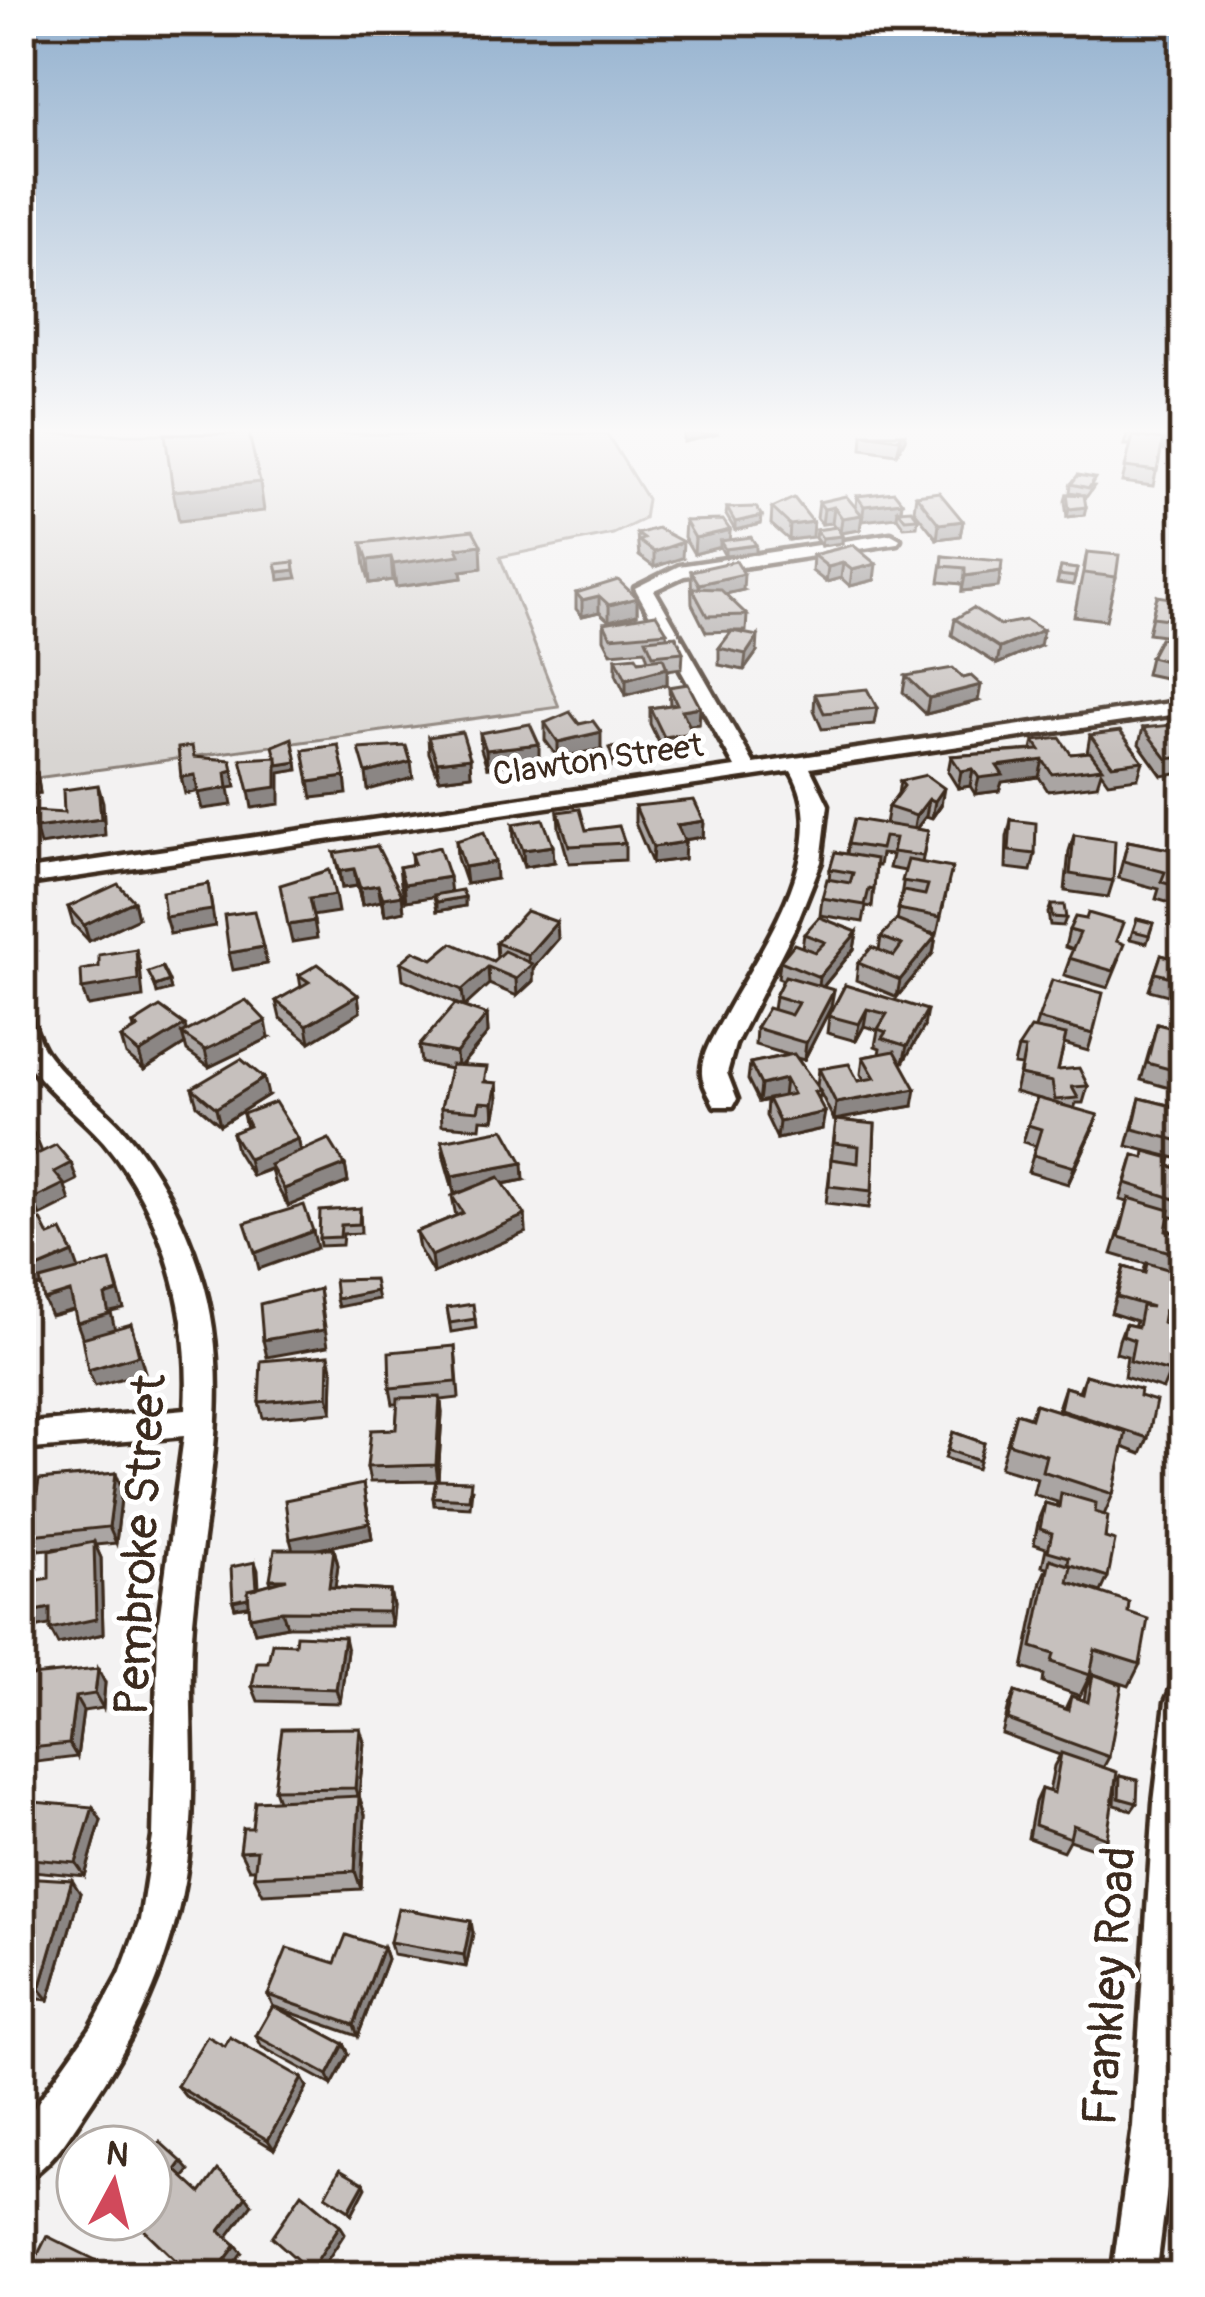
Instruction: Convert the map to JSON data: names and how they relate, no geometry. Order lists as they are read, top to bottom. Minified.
{"streets":{"street":["Clawton Street","Pembroke Street","Frankley Road"]},"north":"top"}
